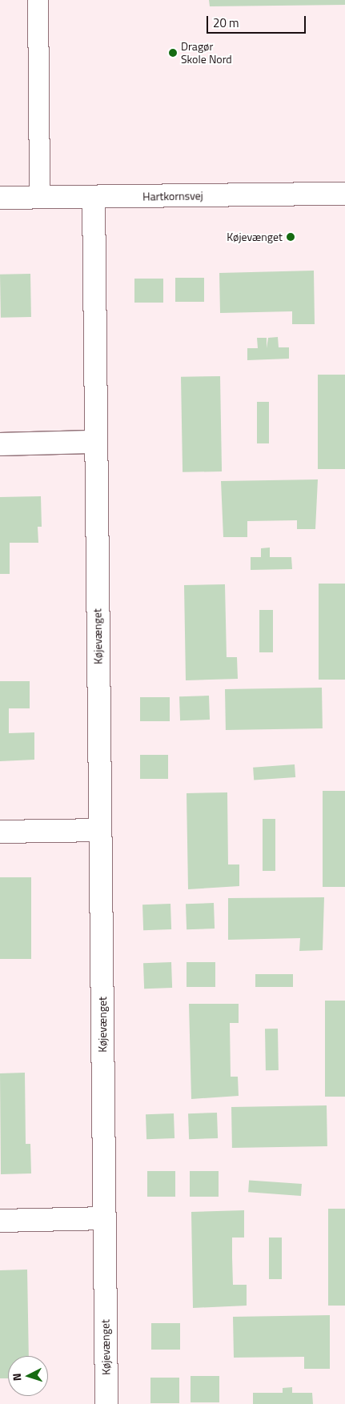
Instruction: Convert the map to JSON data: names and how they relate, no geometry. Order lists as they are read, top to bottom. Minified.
{"streets":{"street":["Hartkornsvej","Køjevænget"]},"crossings":[["Hartkornsvej","Køjevænget"]],"places":["Dragør Skole Nord","Køjevænget"],"scale_bar":"20 m","north":"left"}
